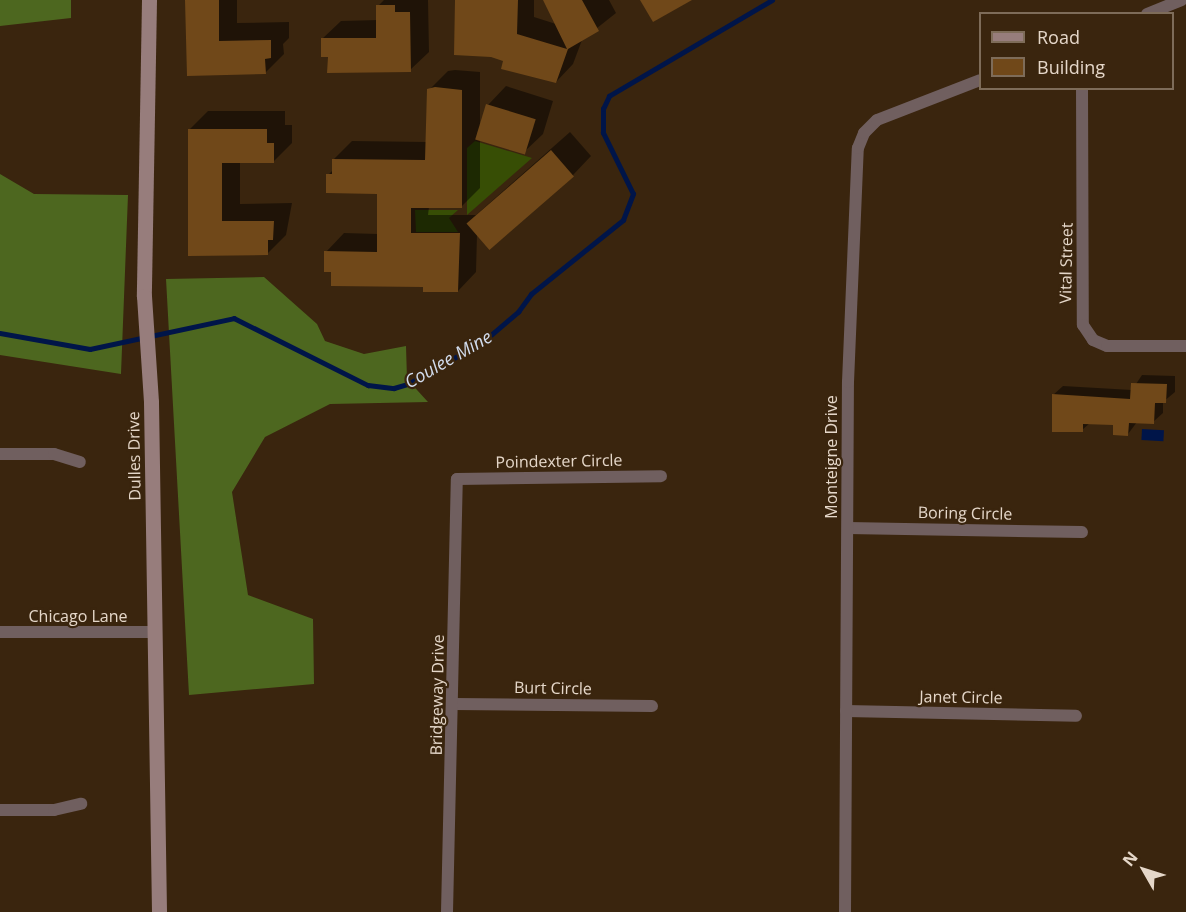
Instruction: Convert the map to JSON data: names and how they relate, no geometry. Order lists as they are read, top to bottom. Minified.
{"streets":{"street":["Vital Street","Dulles Drive","Monteigne Drive","Poindexter Circle","Boring Circle","Chicago Lane","Burt Circle","Bridgeway Drive","Janet Circle"]},"crossings":[["Dulles Drive","Chicago Lane"],["Monteigne Drive","Boring Circle"],["Monteigne Drive","Janet Circle"],["Poindexter Circle","Bridgeway Drive"],["Burt Circle","Bridgeway Drive"]],"water":["Coulee Mine"],"legend":["Road","Building"],"north":"top left"}
